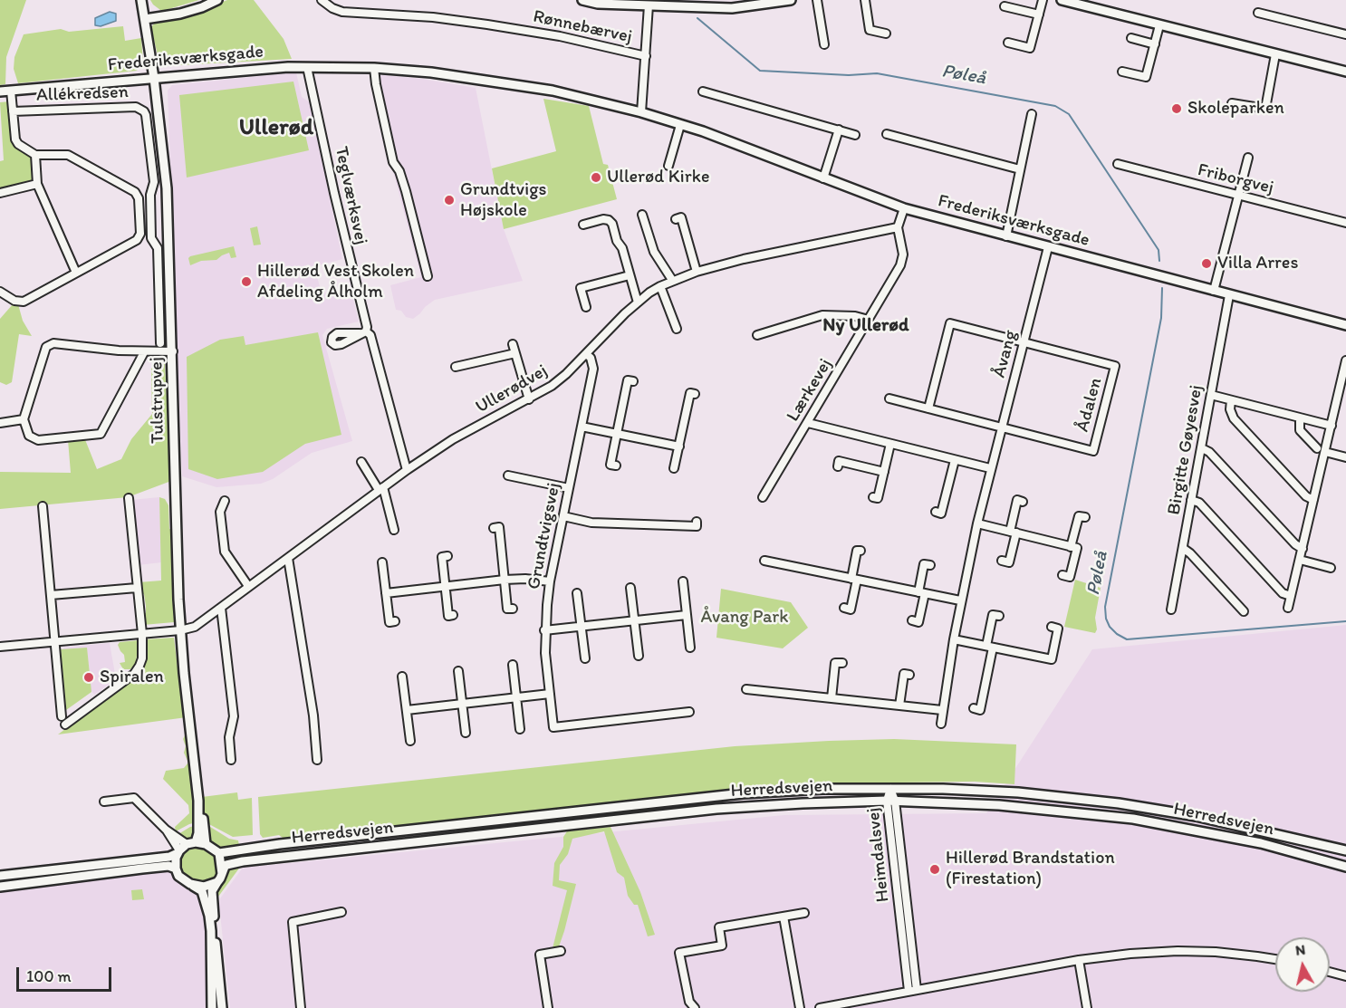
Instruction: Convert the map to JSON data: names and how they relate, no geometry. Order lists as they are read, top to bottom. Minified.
{"streets":{"street":["Rønnebærvej","Frederiksværksgade","Allékredsen","Friborgvej","Teglværksvej","Åvang","Ullerødvej","Lærkevej","Tulstrupvej","Ådalen","Birgitte Gøyesvej","Grundtvigsvej","Herredsvejen","Heimdalsvej"]},"crossings":[["Frederiksværksgade","Allékredsen"],["Frederiksværksgade","Teglværksvej"],["Frederiksværksgade","Åvang"],["Frederiksværksgade","Lærkevej"],["Frederiksværksgade","Tulstrupvej"],["Frederiksværksgade","Birgitte Gøyesvej"],["Teglværksvej","Ullerødvej"],["Åvang","Ådalen"],["Ullerødvej","Lærkevej"],["Ullerødvej","Tulstrupvej"],["Ullerødvej","Grundtvigsvej"],["Tulstrupvej","Herredsvejen"],["Herredsvejen","Heimdalsvej"]],"districts":["Ullerød","Ny Ullerød"],"water":["Pøleå"],"parks":["Åvang Park"],"places":["Skoleparken","Ullerød Kirke","Grundtvigs Højskole","Villa Arres","Hillerød Vest Skolen Afdeling Ålholm","Spiralen","Hillerød Brandstation (Firestation)"],"scale_bar":"100 m","north":"top"}
